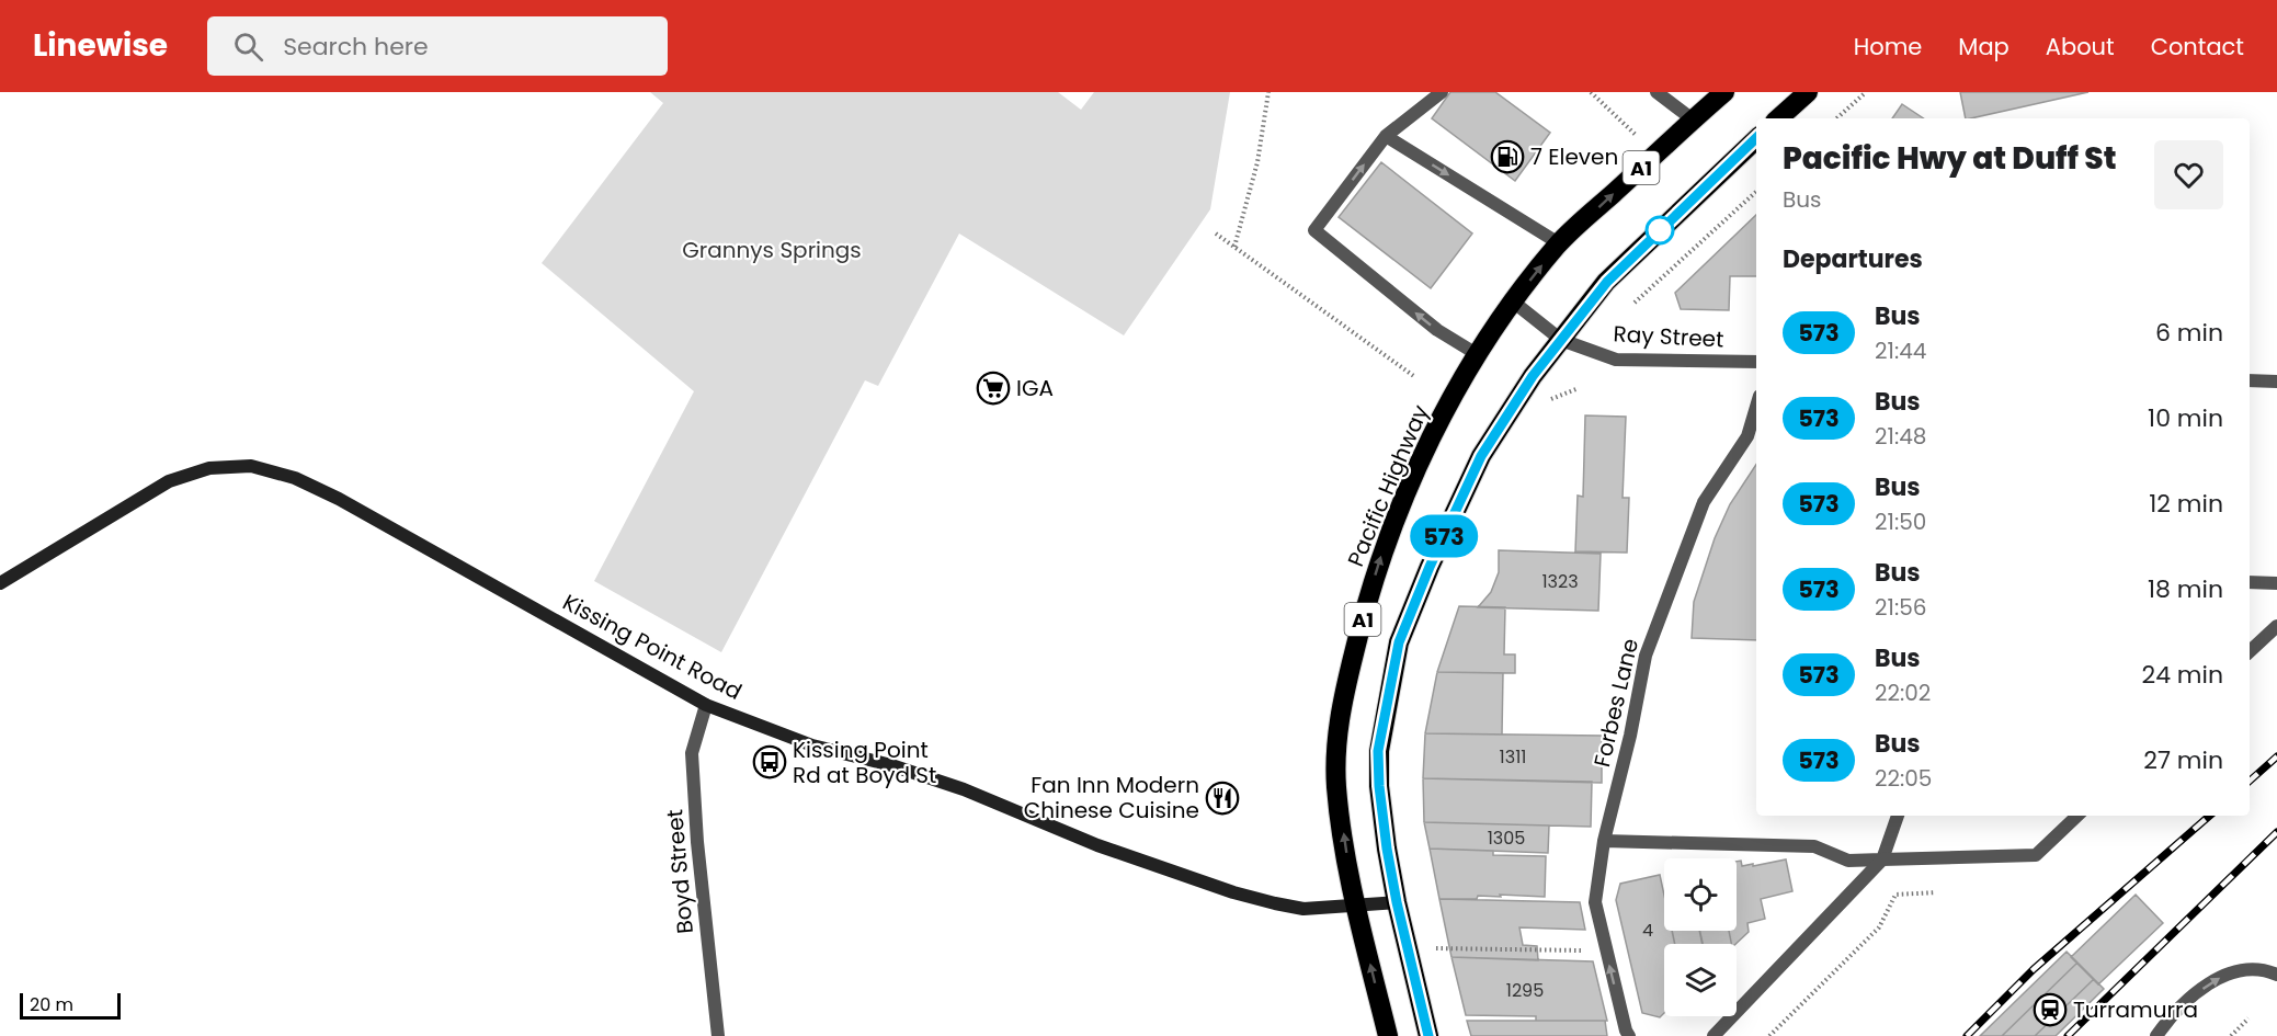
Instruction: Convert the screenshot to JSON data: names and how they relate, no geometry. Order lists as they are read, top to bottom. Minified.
{"streets":{"highway":["A1","Pacific Highway"],"main road":["Kissing Point Road"],"street":["Ray Street","Forbes Lane","Boyd Street"]},"crossings":[["A1","Ray Street"],["A1","Kissing Point Road"],["Ray Street","Pacific Highway"],["Pacific Highway","Kissing Point Road"],["Kissing Point Road","Boyd Street"]],"parks":["Grannys Springs"],"places":{"fuel station":["7 Eleven"],"supermarket":["IGA"],"bus stop":["Kissing Point Rd at Boyd St"],"restaurant":["Fan Inn Modern Chinese Cuisine"],"station":["Turramurra"]},"lines":["bus line 573"],"house_numbers":["1323","1311","1305","4","1295"],"scale_bar":"20 m","page":{"header":"Linewise","search":"Search here","nav":["Home","Map","About","Contact"],"on_map":"573","heading":[["Pacific Hwy at Duff St","Bus"],"Departures"],"list":[{"mark":"573","name":"Bus","note":"21:44","value":"6 min"},{"mark":"573","name":"Bus","note":"21:48","value":"10 min"},{"mark":"573","name":"Bus","note":"21:50","value":"12 min"},{"mark":"573","name":"Bus","note":"21:56","value":"18 min"},{"mark":"573","name":"Bus","note":"22:02","value":"24 min"},{"mark":"573","name":"Bus","note":"22:05","value":"27 min"}],"scale":"20 m"}}
